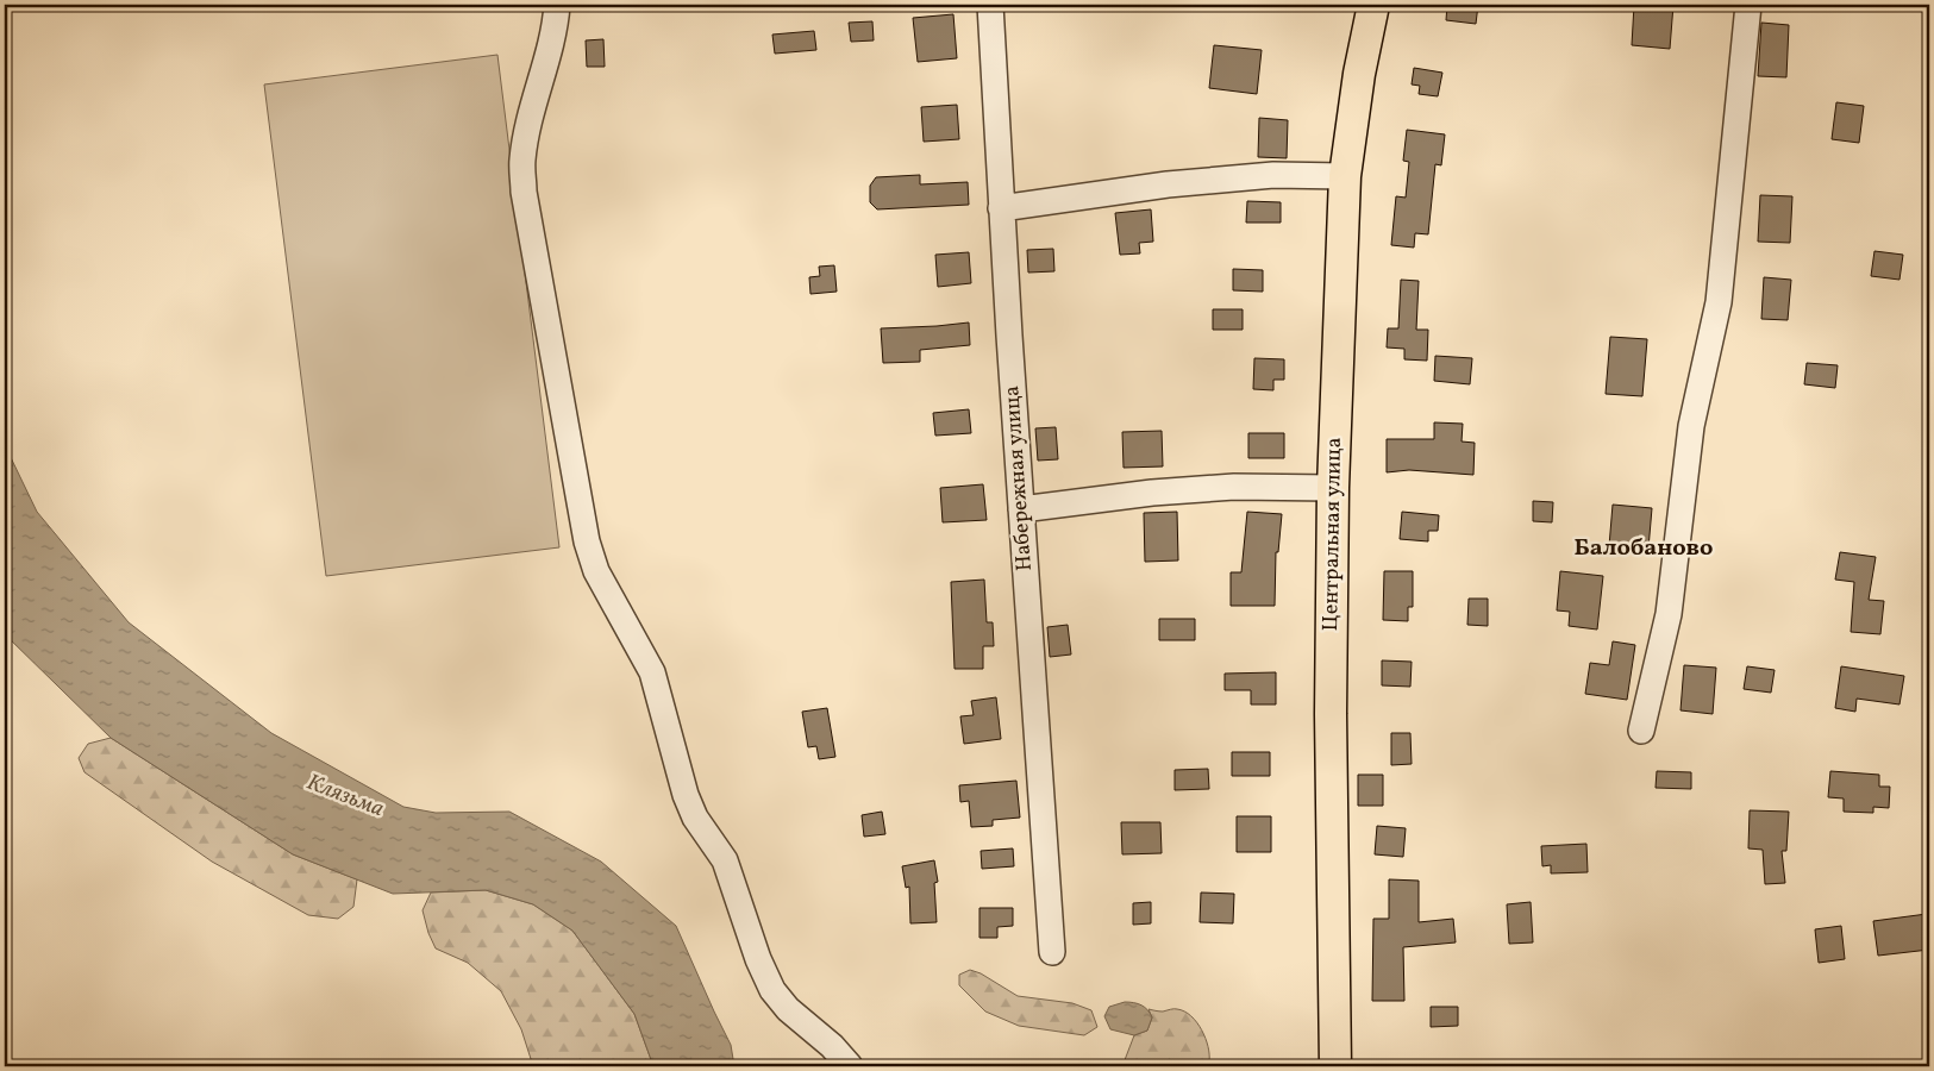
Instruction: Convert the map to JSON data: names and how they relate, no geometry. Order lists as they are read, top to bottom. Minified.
{"streets":{"main road":["Центральная улица"],"street":["Набережная улица"]},"districts":["Балобаново"],"water":["Клязьма"]}
